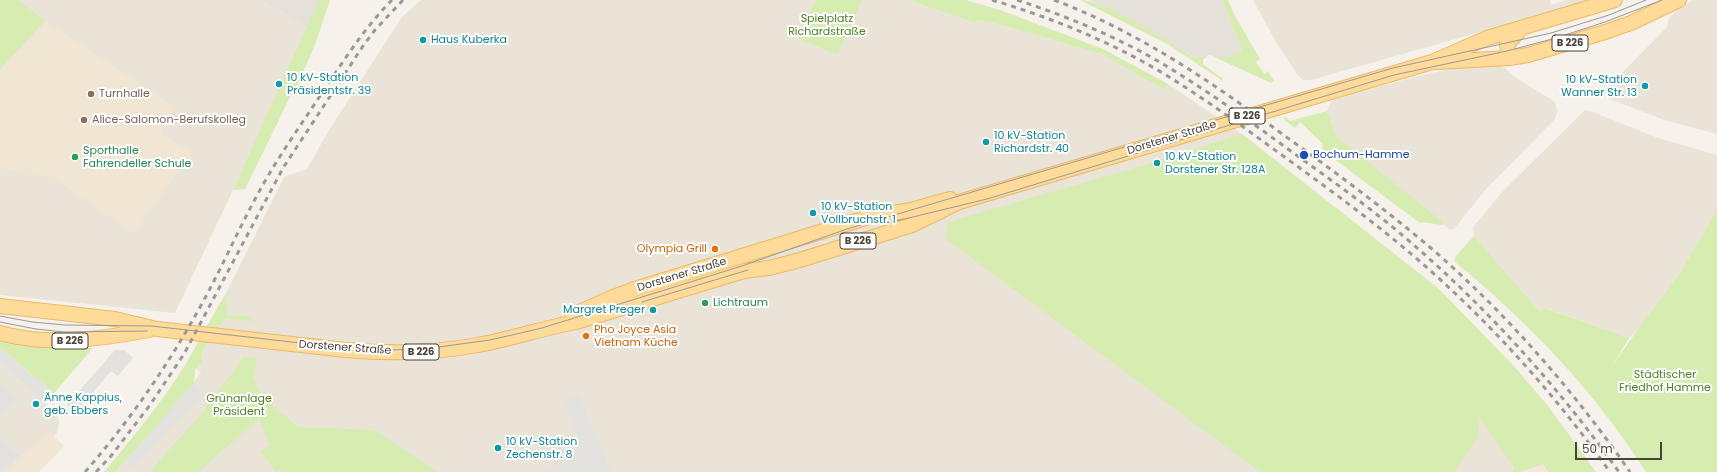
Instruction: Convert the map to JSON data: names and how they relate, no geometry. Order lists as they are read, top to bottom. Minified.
{"streets":{"main road":["B 226","Dorstener Straße"]},"parks":["Spielplatz Richardstraße","Städtischer Friedhof Hamme","Grünanlage Präsident"],"places":["Haus Kuberka","10 kV-Station Präsidentstr. 39","10 kV-Station Wanner Str. 13","Turnhalle","Alice-Salomon-Berufskolleg","10 kV-Station Richardstr. 40","Bochum-Hamme","Sporthalle Fahrendeller Schule","10 kV-Station Dorstener Str. 128A","10 kV-Station Vollbruchstr. 1","Olympia Grill","Lichtraum","Margret Preger","Pho Joyce Asia Vietnam Küche","Änne Kappius, geb. Ebbers","10 kV-Station Zechenstr. 8"],"scale_bar":"50 m"}
